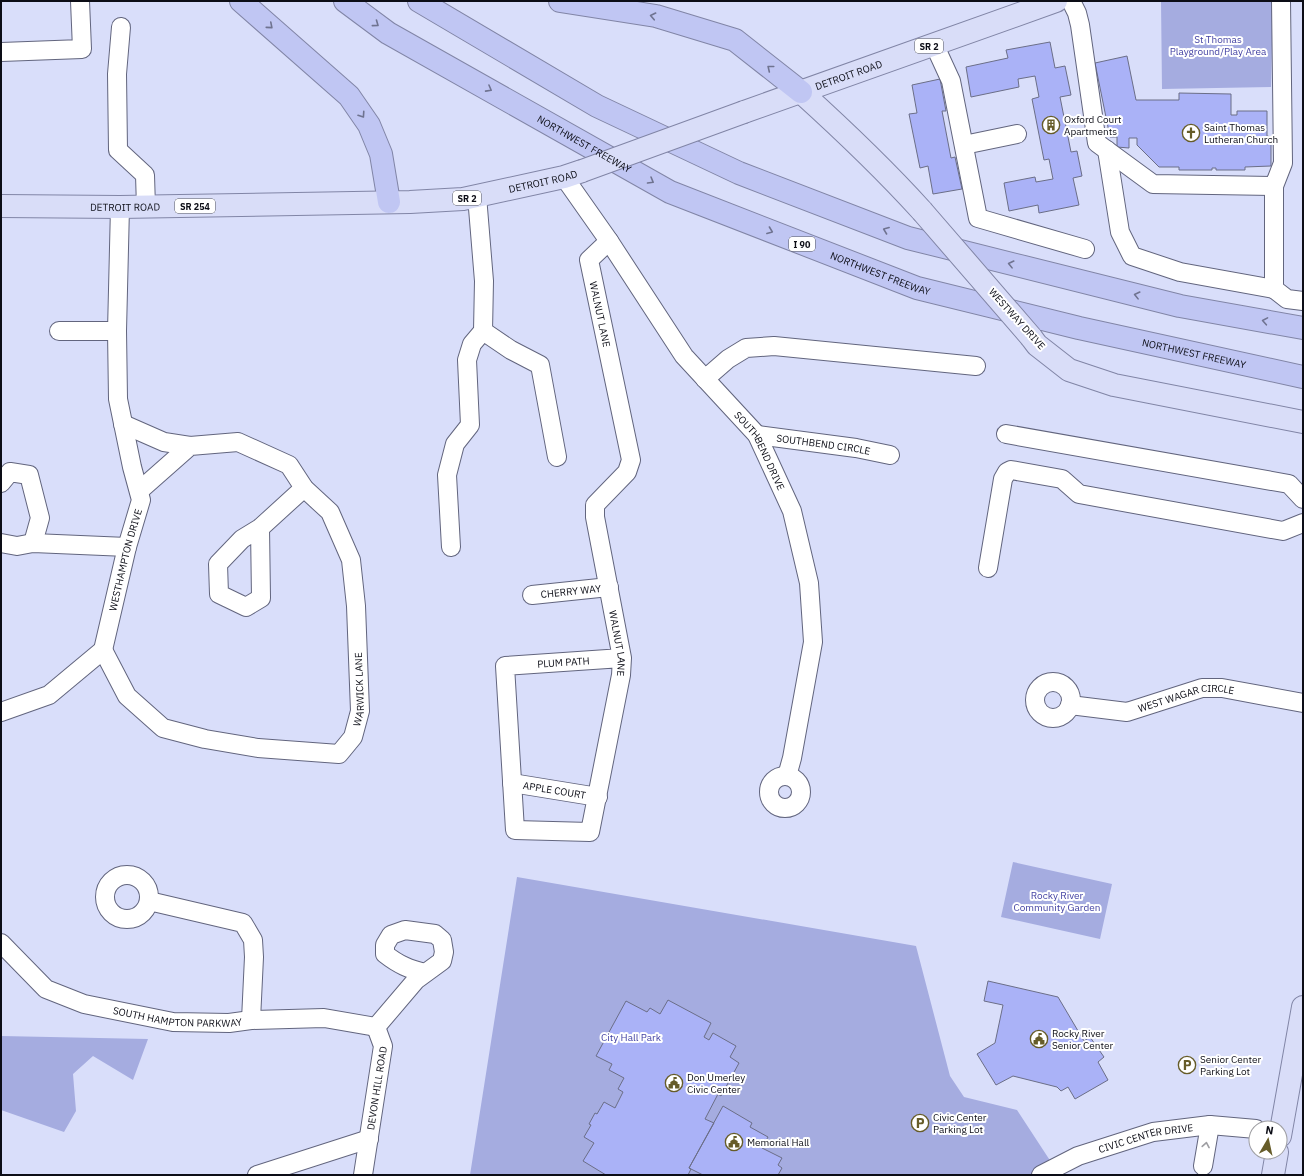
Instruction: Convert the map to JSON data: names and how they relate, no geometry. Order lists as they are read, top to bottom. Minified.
{"streets":{"highway":["NORTHWEST FREEWAY","I 90"],"main road":["SR 2","DETROIT ROAD","SR 254","WESTWAY DRIVE"],"street":["WALNUT LANE","SOUTHBEND CIRCLE","SOUTHBEND DRIVE","WESTHAMPTON DRIVE","CHERRY WAY","PLUM PATH","WARWICK LANE","WEST WAGAR CIRCLE","APPLE COURT","SOUTH HAMPTON PARKWAY","DEVON HILL ROAD","CIVIC CENTER DRIVE"]},"crossings":[["DETROIT ROAD","WESTWAY DRIVE"],["DETROIT ROAD","SOUTHBEND DRIVE"],["DETROIT ROAD","WESTHAMPTON DRIVE"],["WALNUT LANE","SOUTHBEND DRIVE"],["WALNUT LANE","CHERRY WAY"],["WALNUT LANE","PLUM PATH"],["WALNUT LANE","APPLE COURT"],["SOUTHBEND CIRCLE","SOUTHBEND DRIVE"],["WESTHAMPTON DRIVE","WARWICK LANE"],["SOUTH HAMPTON PARKWAY","DEVON HILL ROAD"]],"parks":["St Thomas Playground/Play Area","Rocky River Community Garden","City Hall Park"],"places":{"building":["Oxford Court Apartments"],"church":["Saint Thomas Lutheran Church"],"public building":["Rocky River Senior Center","Don Umerley Civic Center","Memorial Hall"],"parking":["Senior Center Parking Lot","Civic Center Parking Lot"]},"north":"top"}
